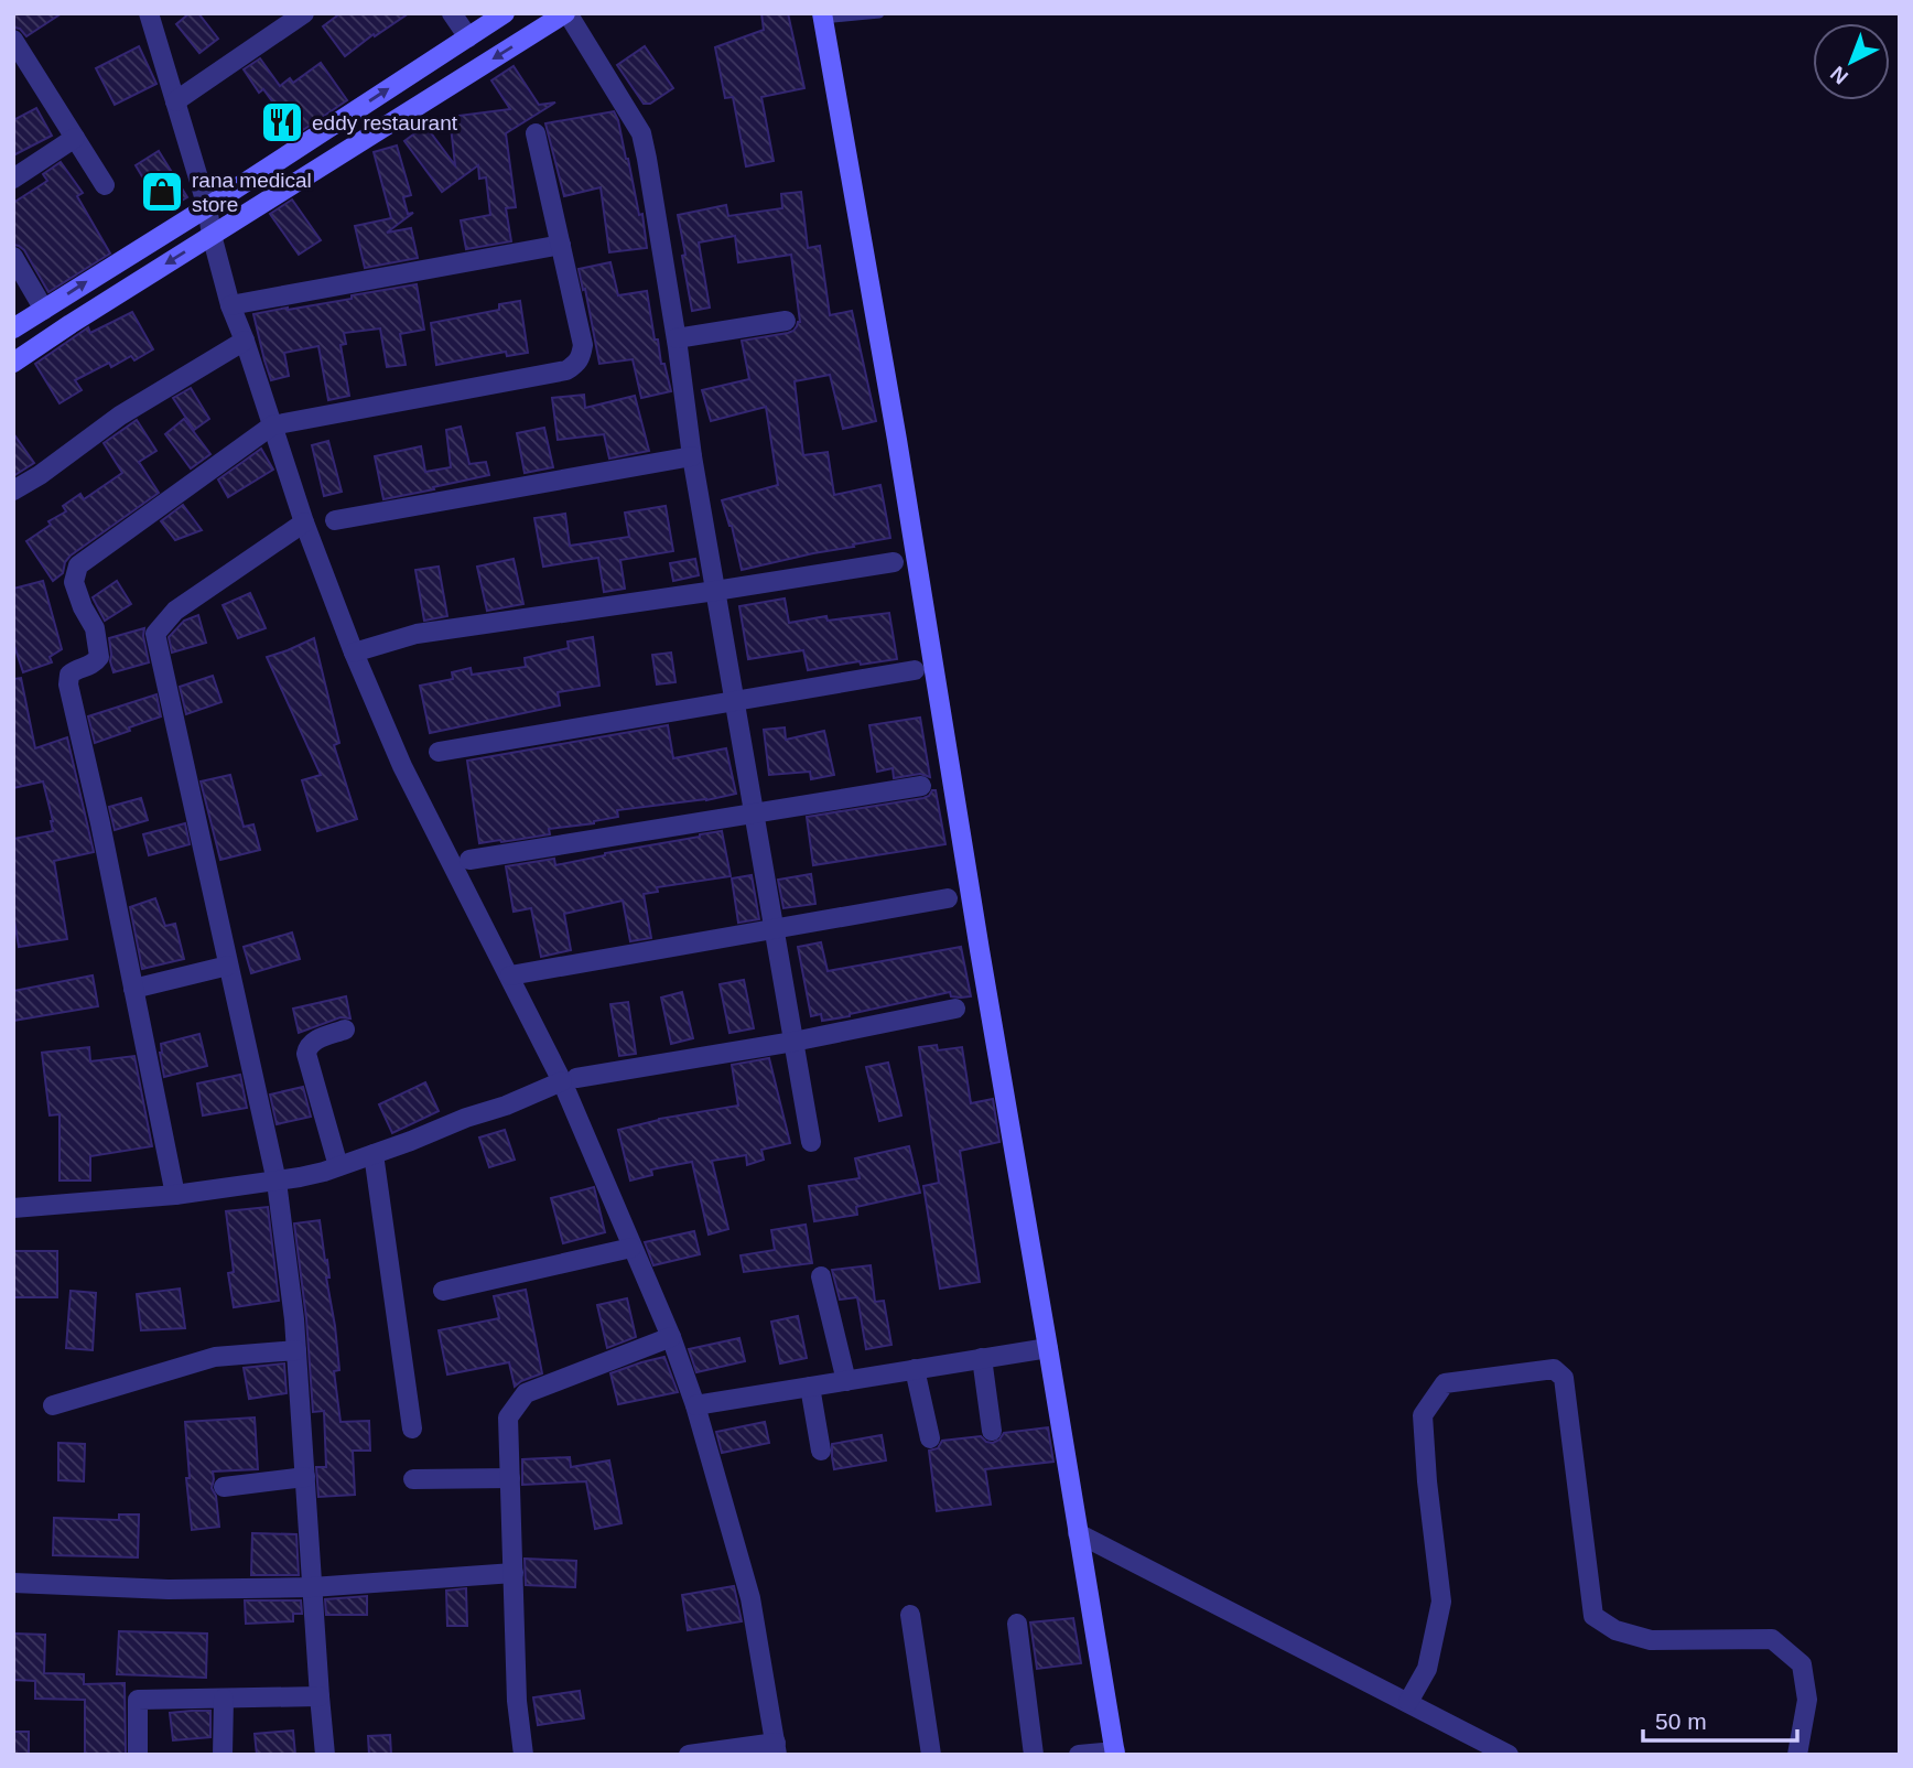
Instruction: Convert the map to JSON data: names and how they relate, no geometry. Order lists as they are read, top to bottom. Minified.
{"places":{"restaurant":["eddy restaurant"],"shop":["rana medical store"]},"scale_bar":"50 m","north":"bottom left"}
